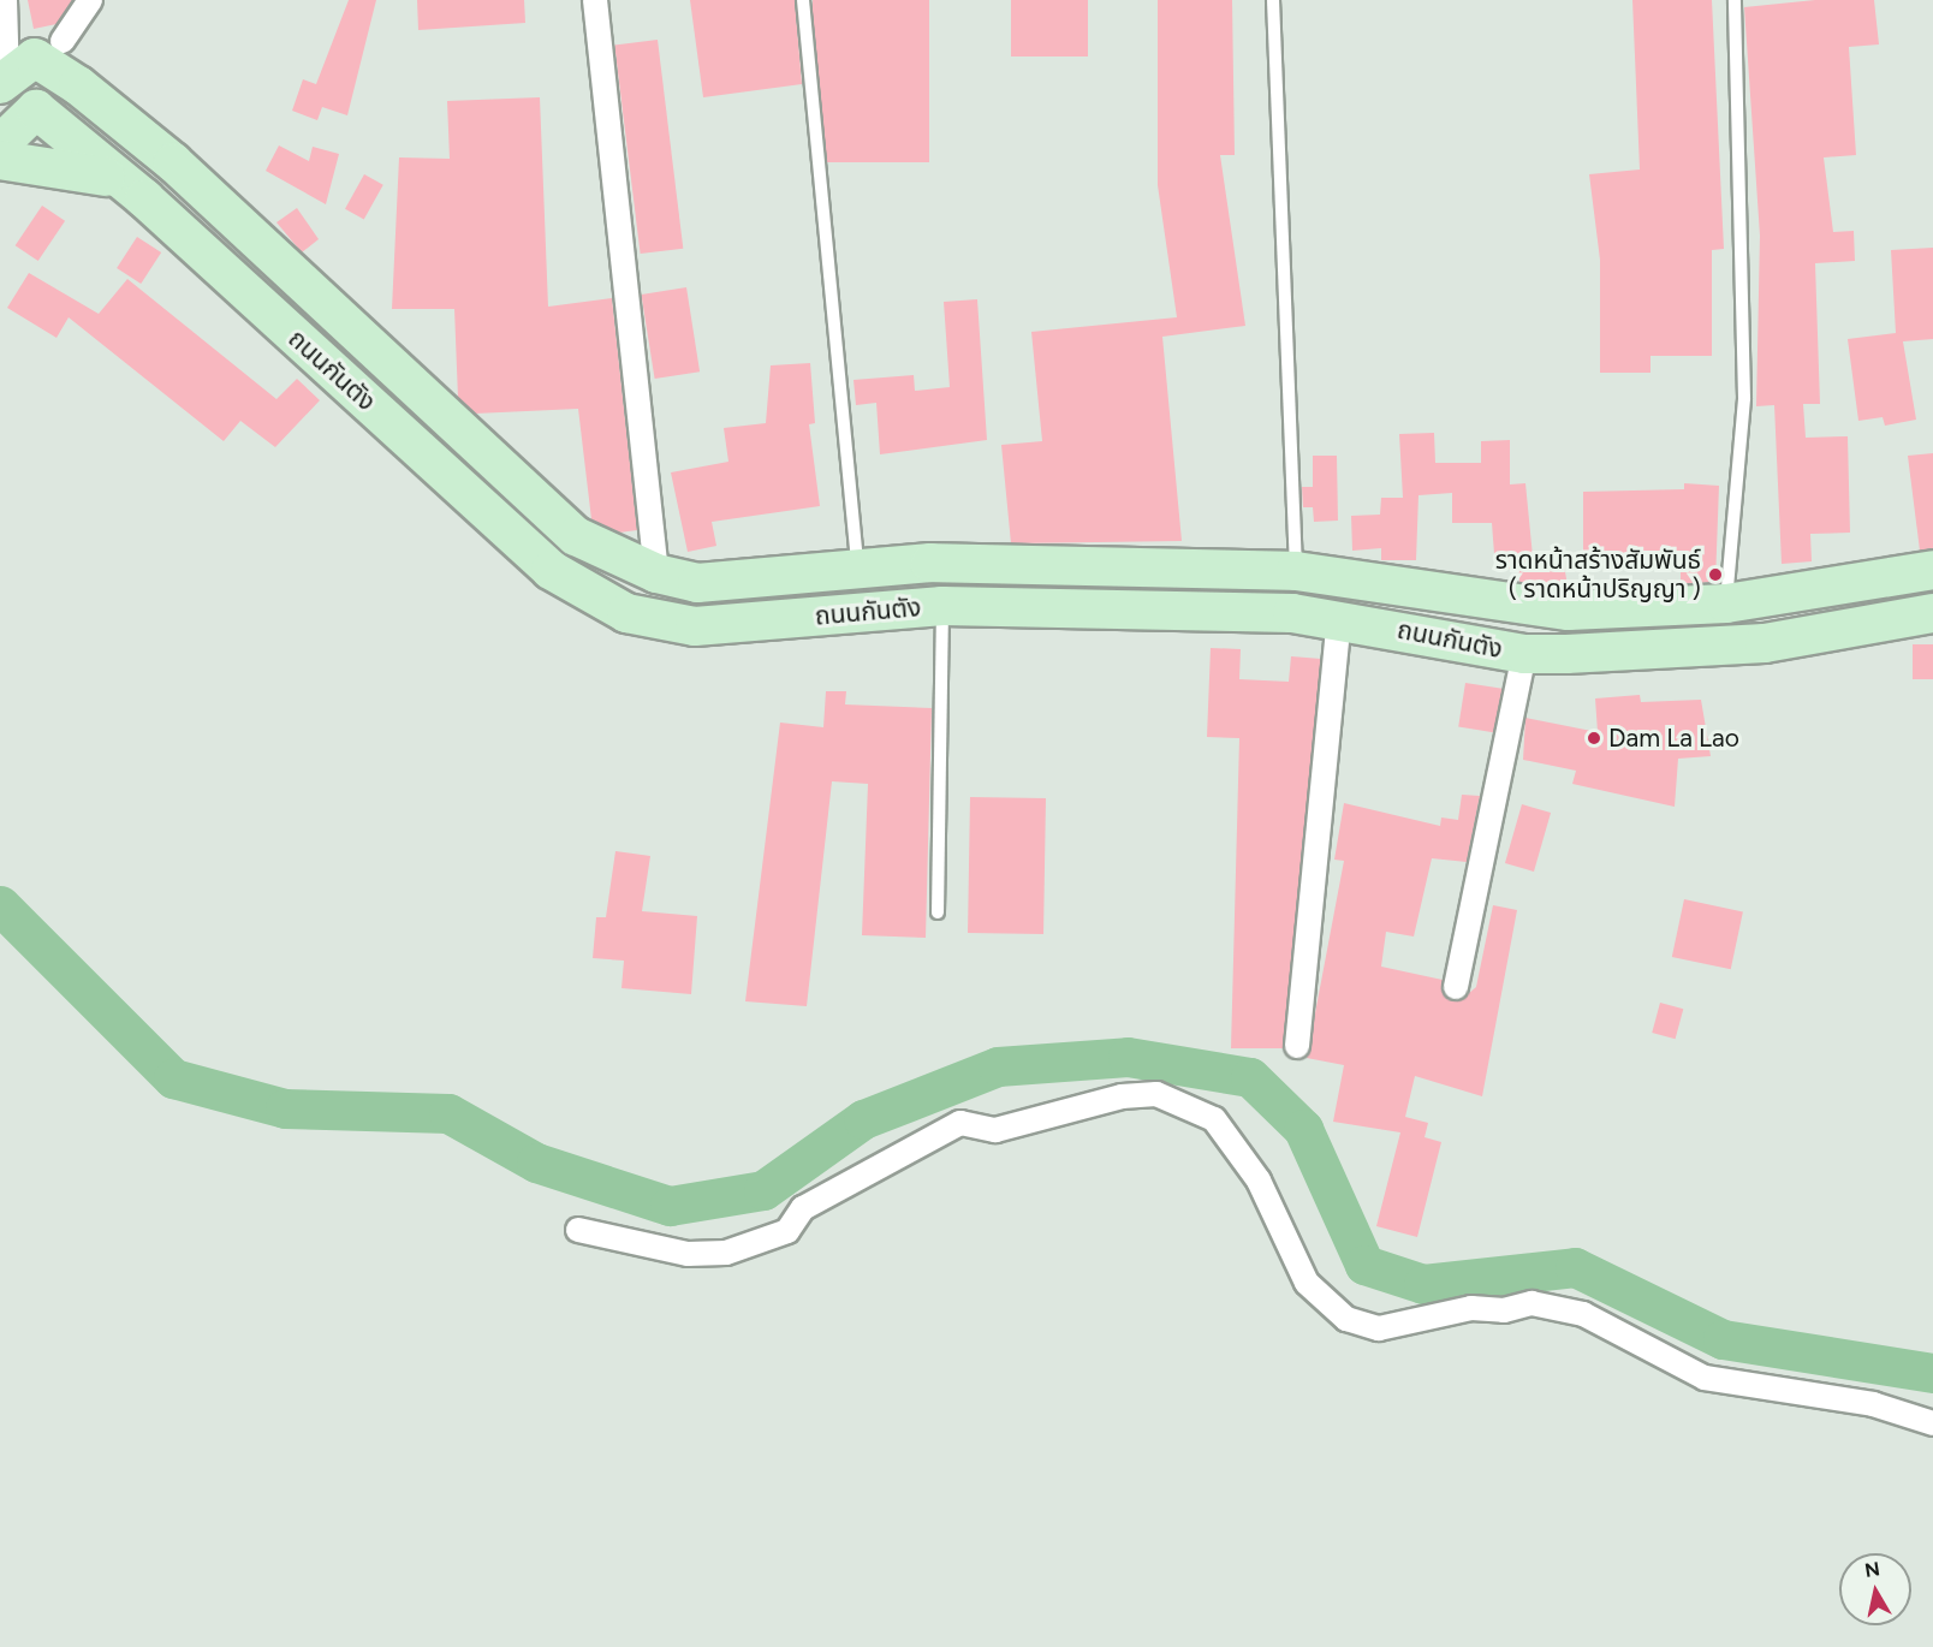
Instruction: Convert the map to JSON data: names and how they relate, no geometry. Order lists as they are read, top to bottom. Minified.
{"streets":{"main road":["ถนนกันตัง"]},"places":["ราดหน้าสร้างสัมพันธ์ ( ราดหน้าปริญญา )","Dam La Lao"],"north":"top"}
